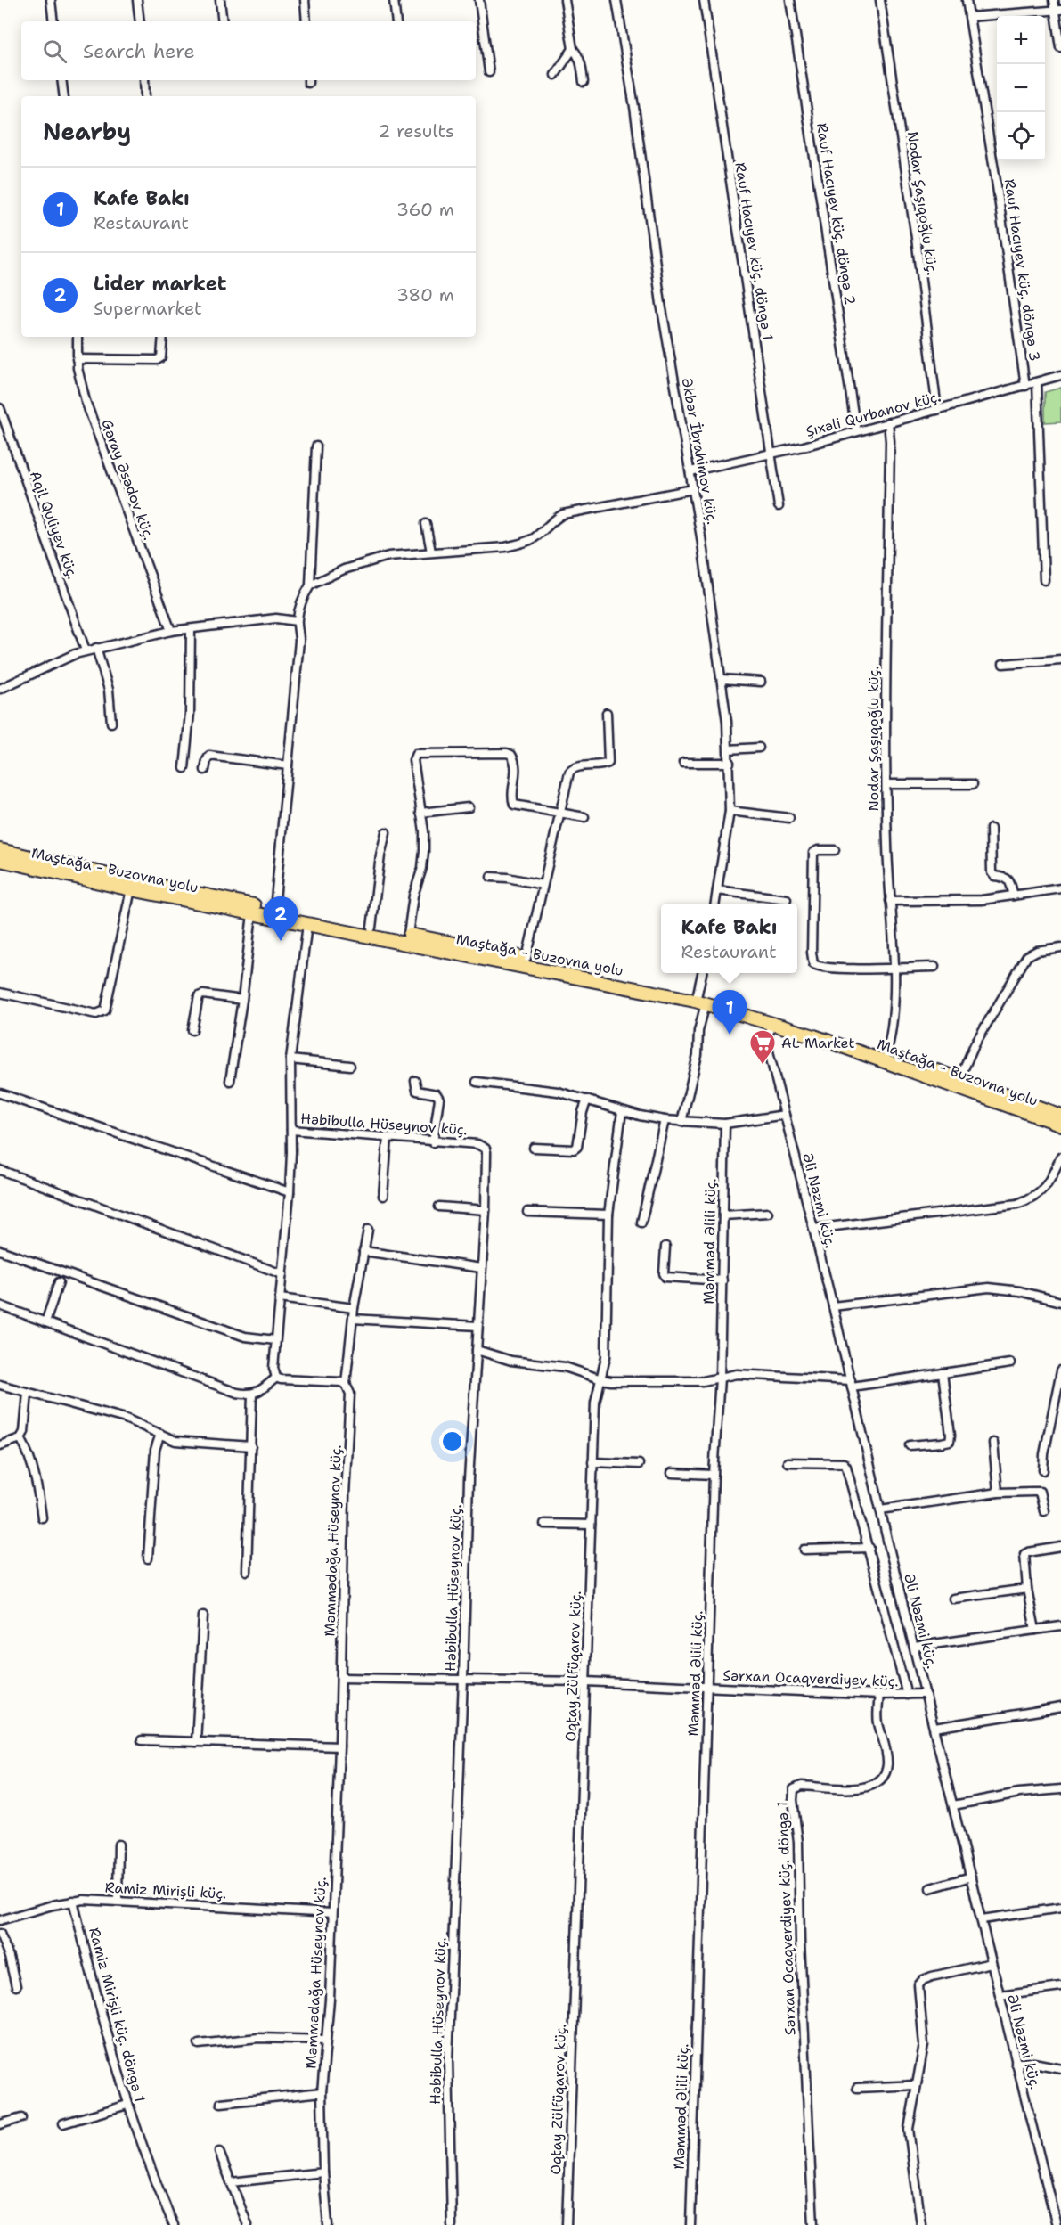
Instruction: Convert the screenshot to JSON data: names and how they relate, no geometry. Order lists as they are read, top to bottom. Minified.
{"streets":{"main road":["Maştağa - Buzovna yolu"],"street":["Nodar Şaşıqoğlu küç.","Rauf Hacıyev küç. döngə 2","Rauf Hacıyev küç. döngə 1","Rauf Hacıyev küç. döngə 3","Şıxəli Qurbanov küç.","Əkbər İbrahimov küç.","Gəray Əsədov küç.","Aqil Quliyev küç.","Həbibulla Hüseynov küç.","Əli Nəzmi küç.","Məmməd Əlili küç.","Məmmədağa Hüseynov küç.","Oqtay Zülfüqarov küç.","Sərxan Ocaqverdiyev küç.","Ramiz Mirişli küç.","Sərxan Ocaqverdiyev küç. döngə 1","Ramiz Mirişli küç. döngə 1"]},"crossings":[["Nodar Şaşıqoğlu küç.","Şıxəli Qurbanov küç."],["Rauf Hacıyev küç. döngə 2","Şıxəli Qurbanov küç."],["Rauf Hacıyev küç. döngə 1","Şıxəli Qurbanov küç."],["Rauf Hacıyev küç. döngə 3","Şıxəli Qurbanov küç."],["Şıxəli Qurbanov küç.","Əkbər İbrahimov küç."],["Maştağa - Buzovna yolu","Əli Nəzmi küç."],["Həbibulla Hüseynov küç.","Sərxan Ocaqverdiyev küç."],["Əli Nəzmi küç.","Sərxan Ocaqverdiyev küç."],["Məmməd Əlili küç.","Sərxan Ocaqverdiyev küç."],["Məmmədağa Hüseynov küç.","Sərxan Ocaqverdiyev küç."],["Məmmədağa Hüseynov küç.","Ramiz Mirişli küç."],["Oqtay Zülfüqarov küç.","Sərxan Ocaqverdiyev küç."],["Sərxan Ocaqverdiyev küç.","Sərxan Ocaqverdiyev küç. döngə 1"],["Ramiz Mirişli küç.","Ramiz Mirişli küç. döngə 1"]],"places":{"supermarket":["AL Market"]},"page":{"map_buttons":["+","−"],"search":"Search here","heading":["Nearby","2 results"],"list":[{"mark":"1","name":"Kafe Bakı","note":"Restaurant","value":"360 m"},{"mark":"2","name":"Lider market","note":"Supermarket","value":"380 m"}],"pins":["2","1"],"popup":["Kafe Bakı","Restaurant"]}}
